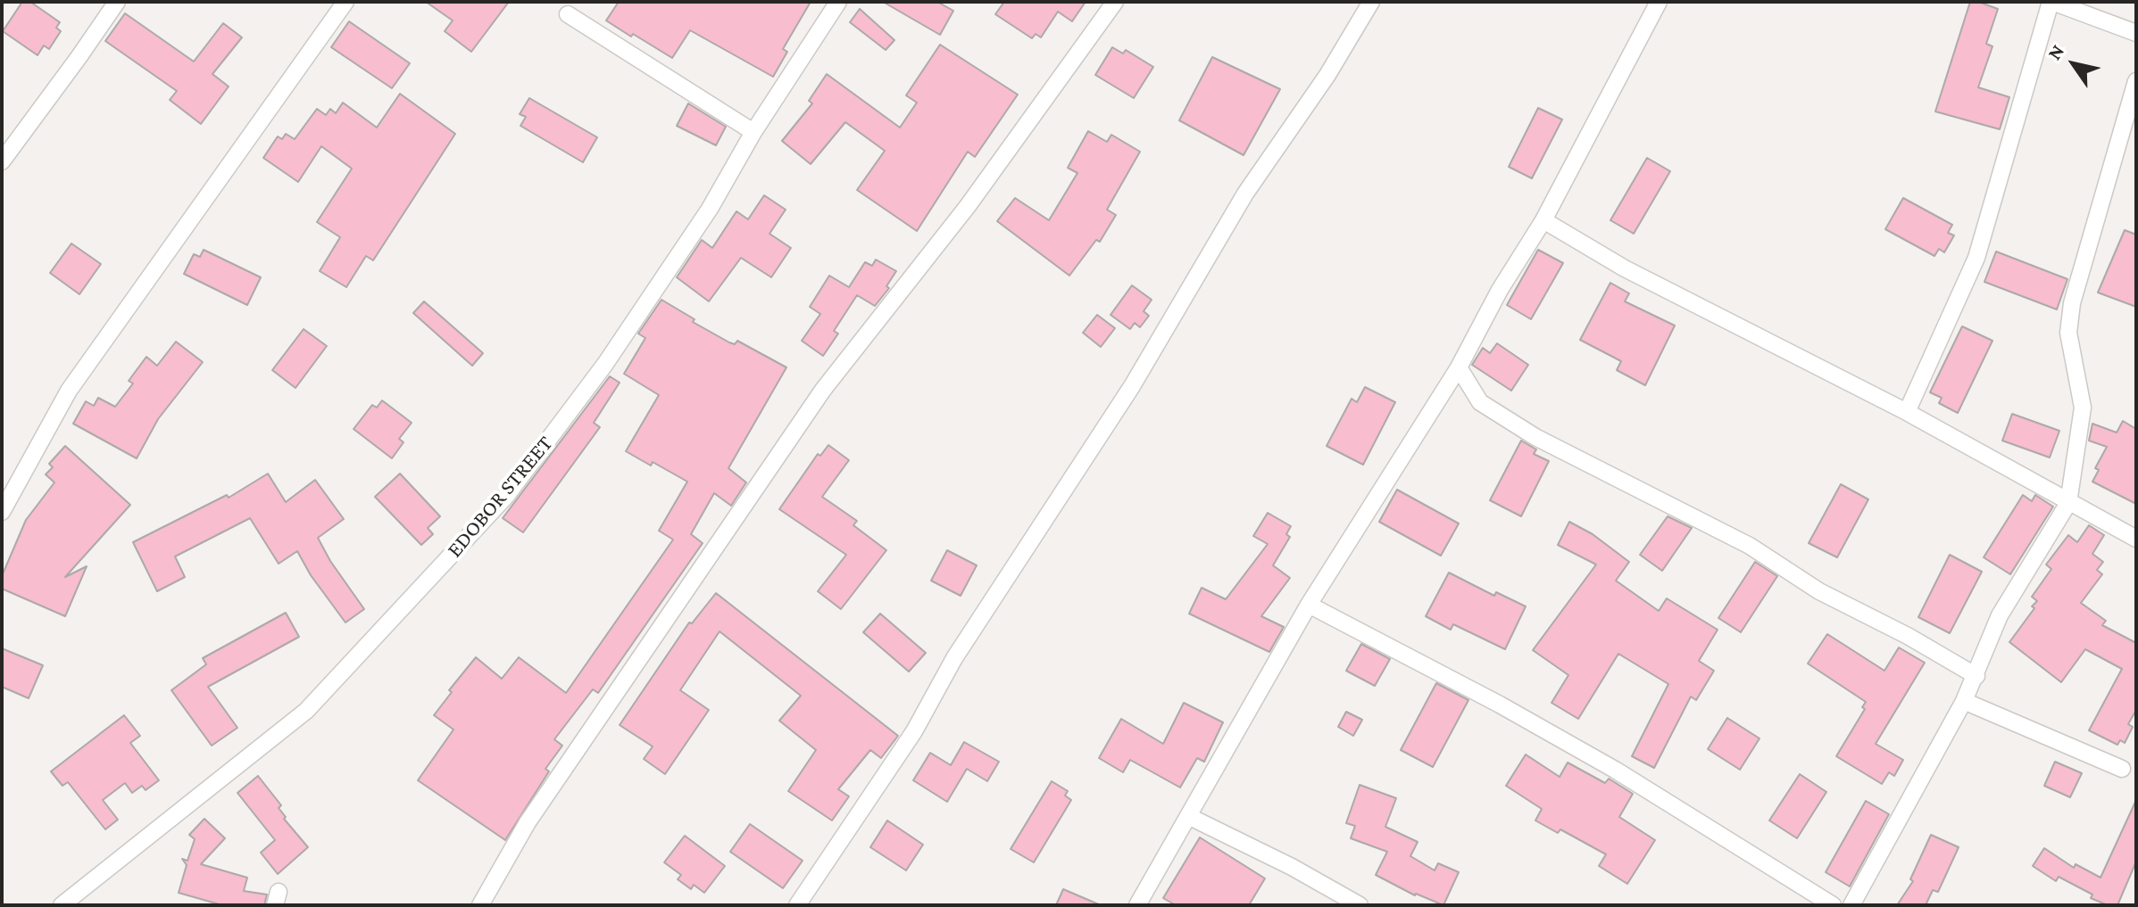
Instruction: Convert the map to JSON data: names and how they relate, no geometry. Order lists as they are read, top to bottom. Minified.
{"streets":{"street":["EDOBOR STREET"]},"north":"top left"}
